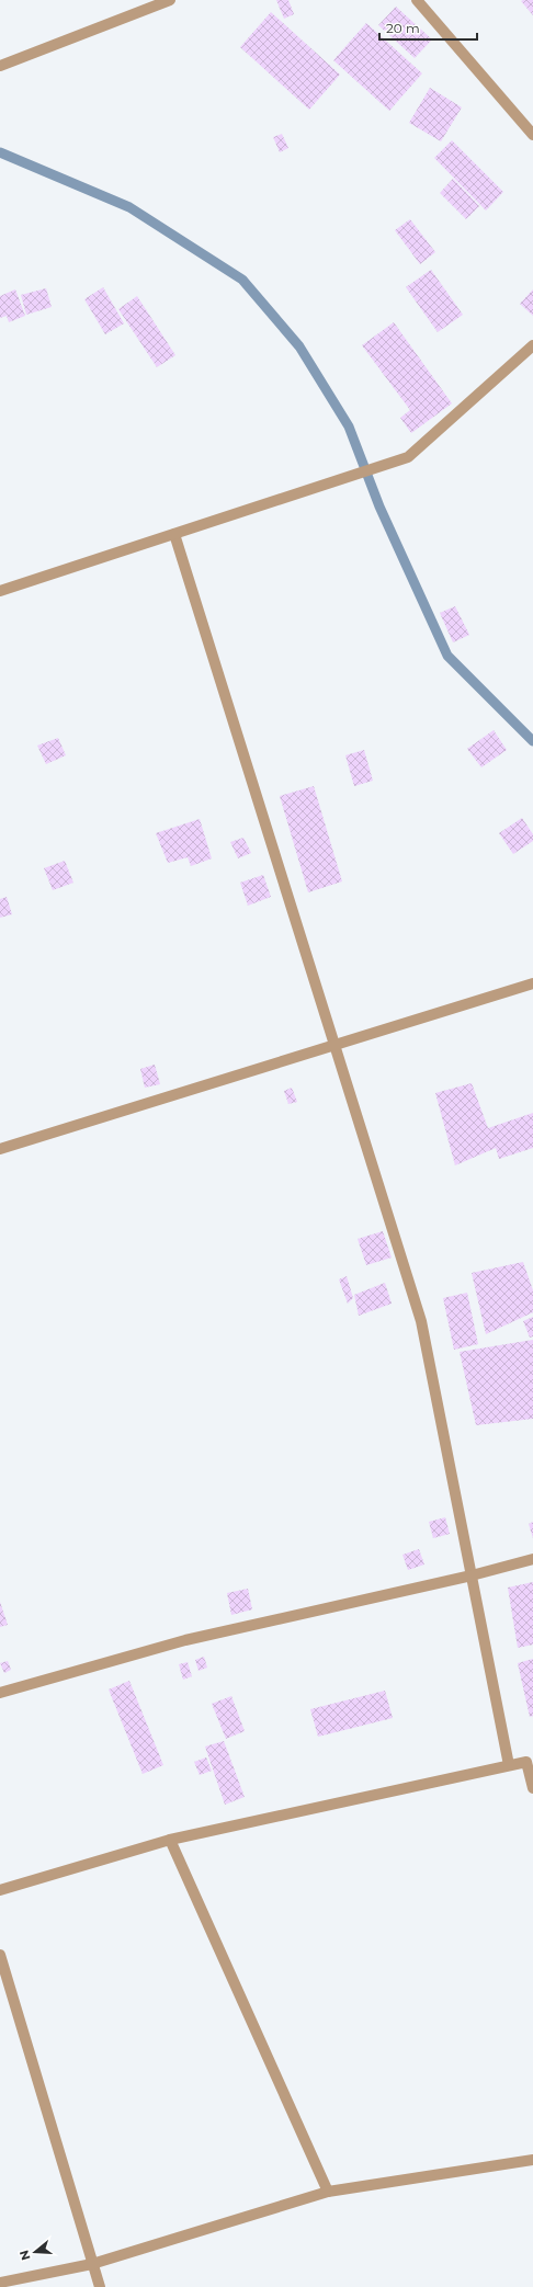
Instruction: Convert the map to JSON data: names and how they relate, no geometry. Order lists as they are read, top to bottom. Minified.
{"scale_bar":"20 m","north":"left"}
